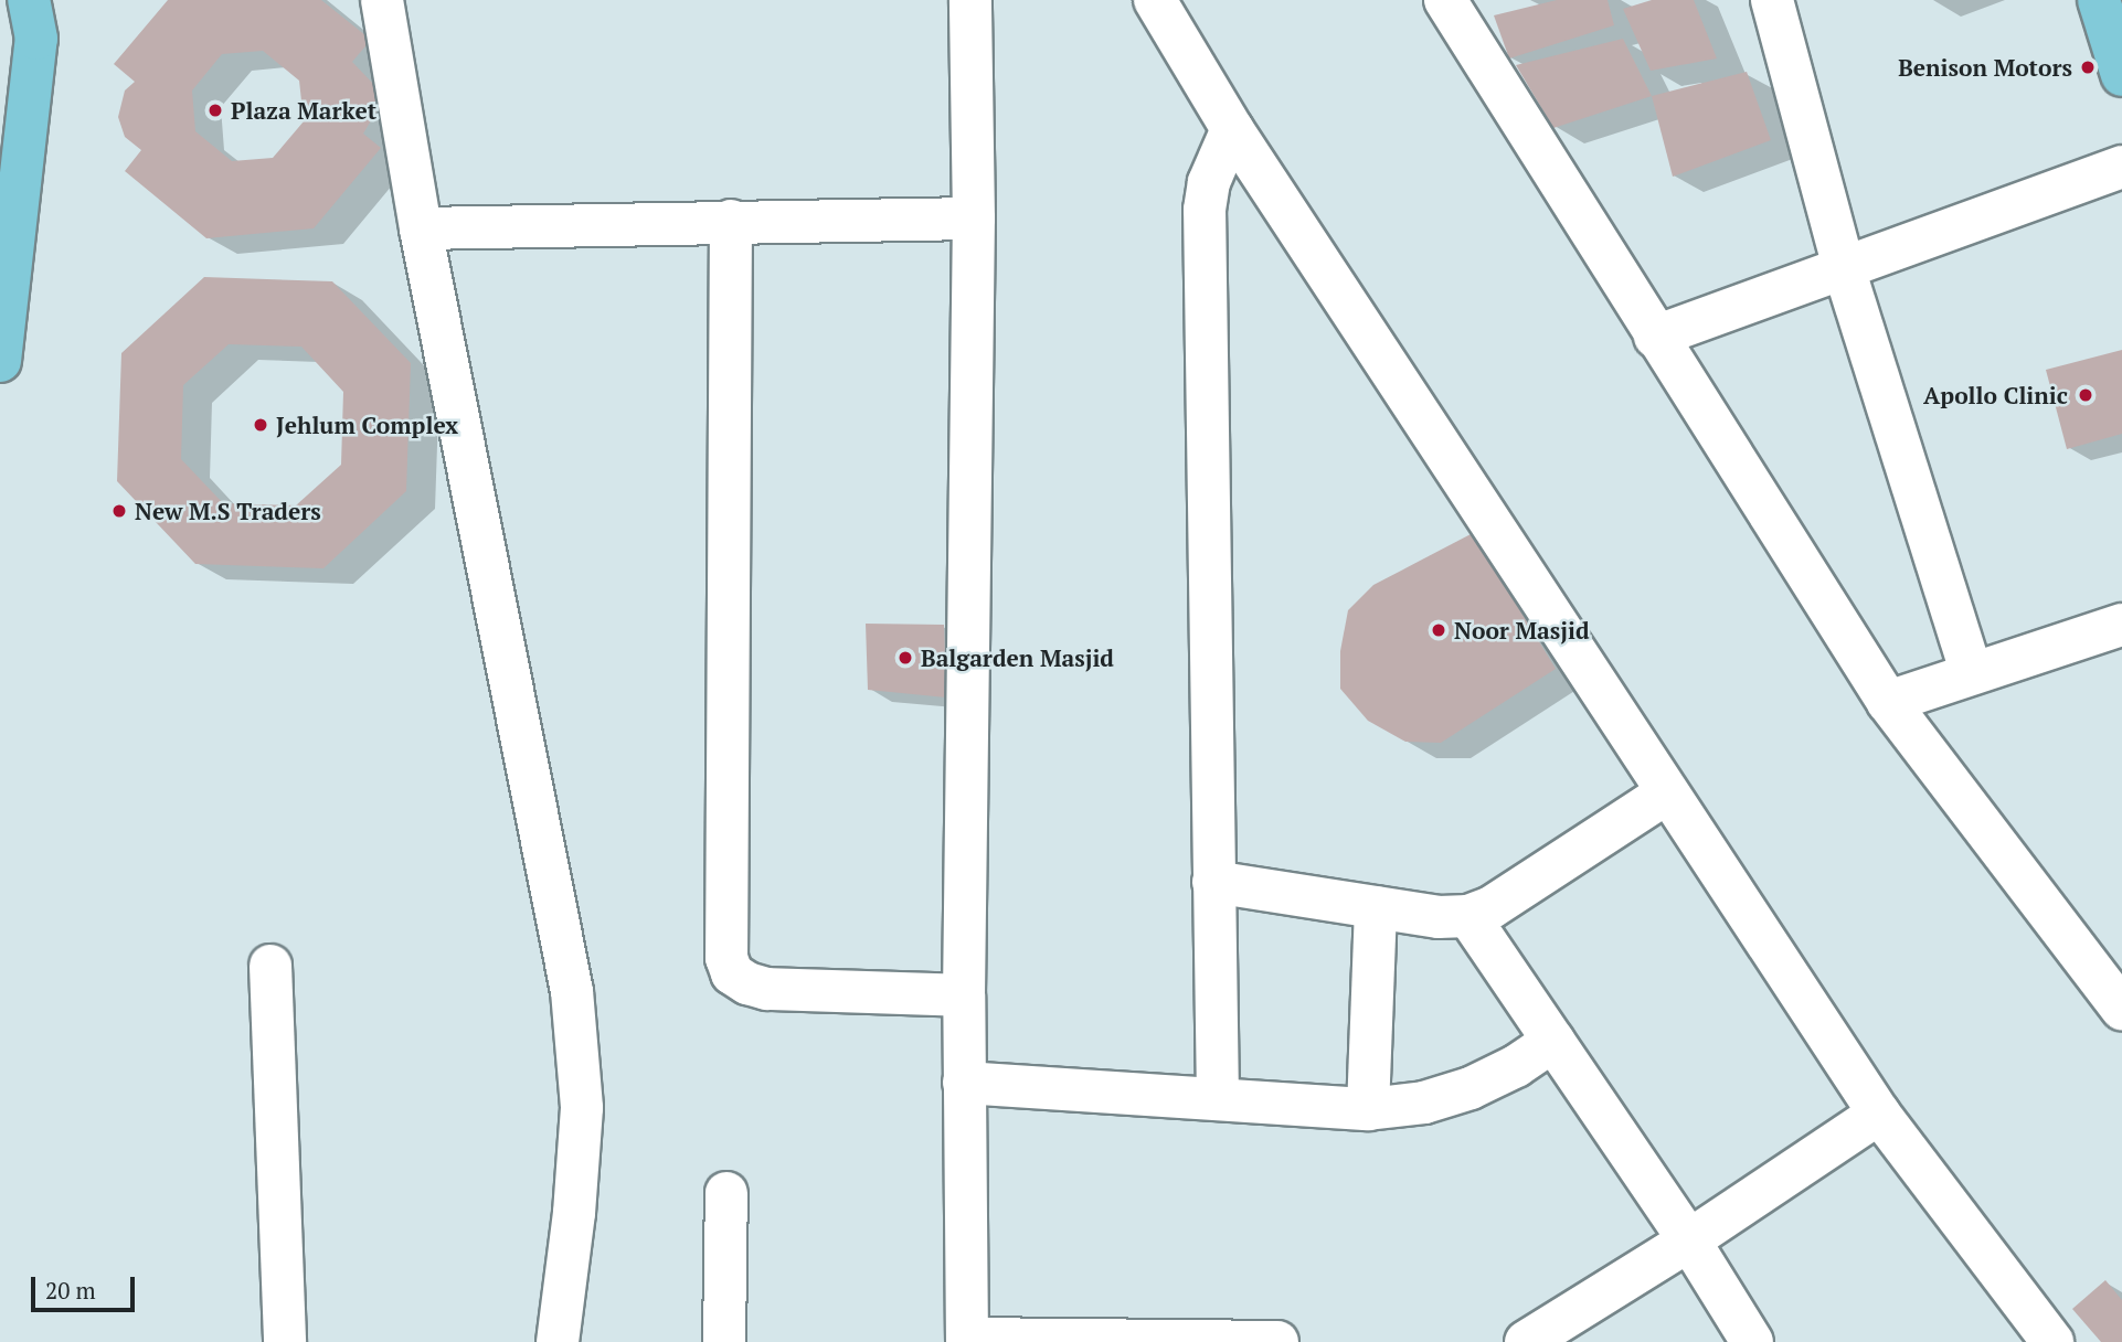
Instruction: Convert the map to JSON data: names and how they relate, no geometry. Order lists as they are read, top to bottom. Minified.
{"places":["Benison Motors","Plaza Market","Apollo Clinic","Jehlum Complex","New M.S Traders","Noor Masjid","Balgarden Masjid"],"scale_bar":"20 m"}
